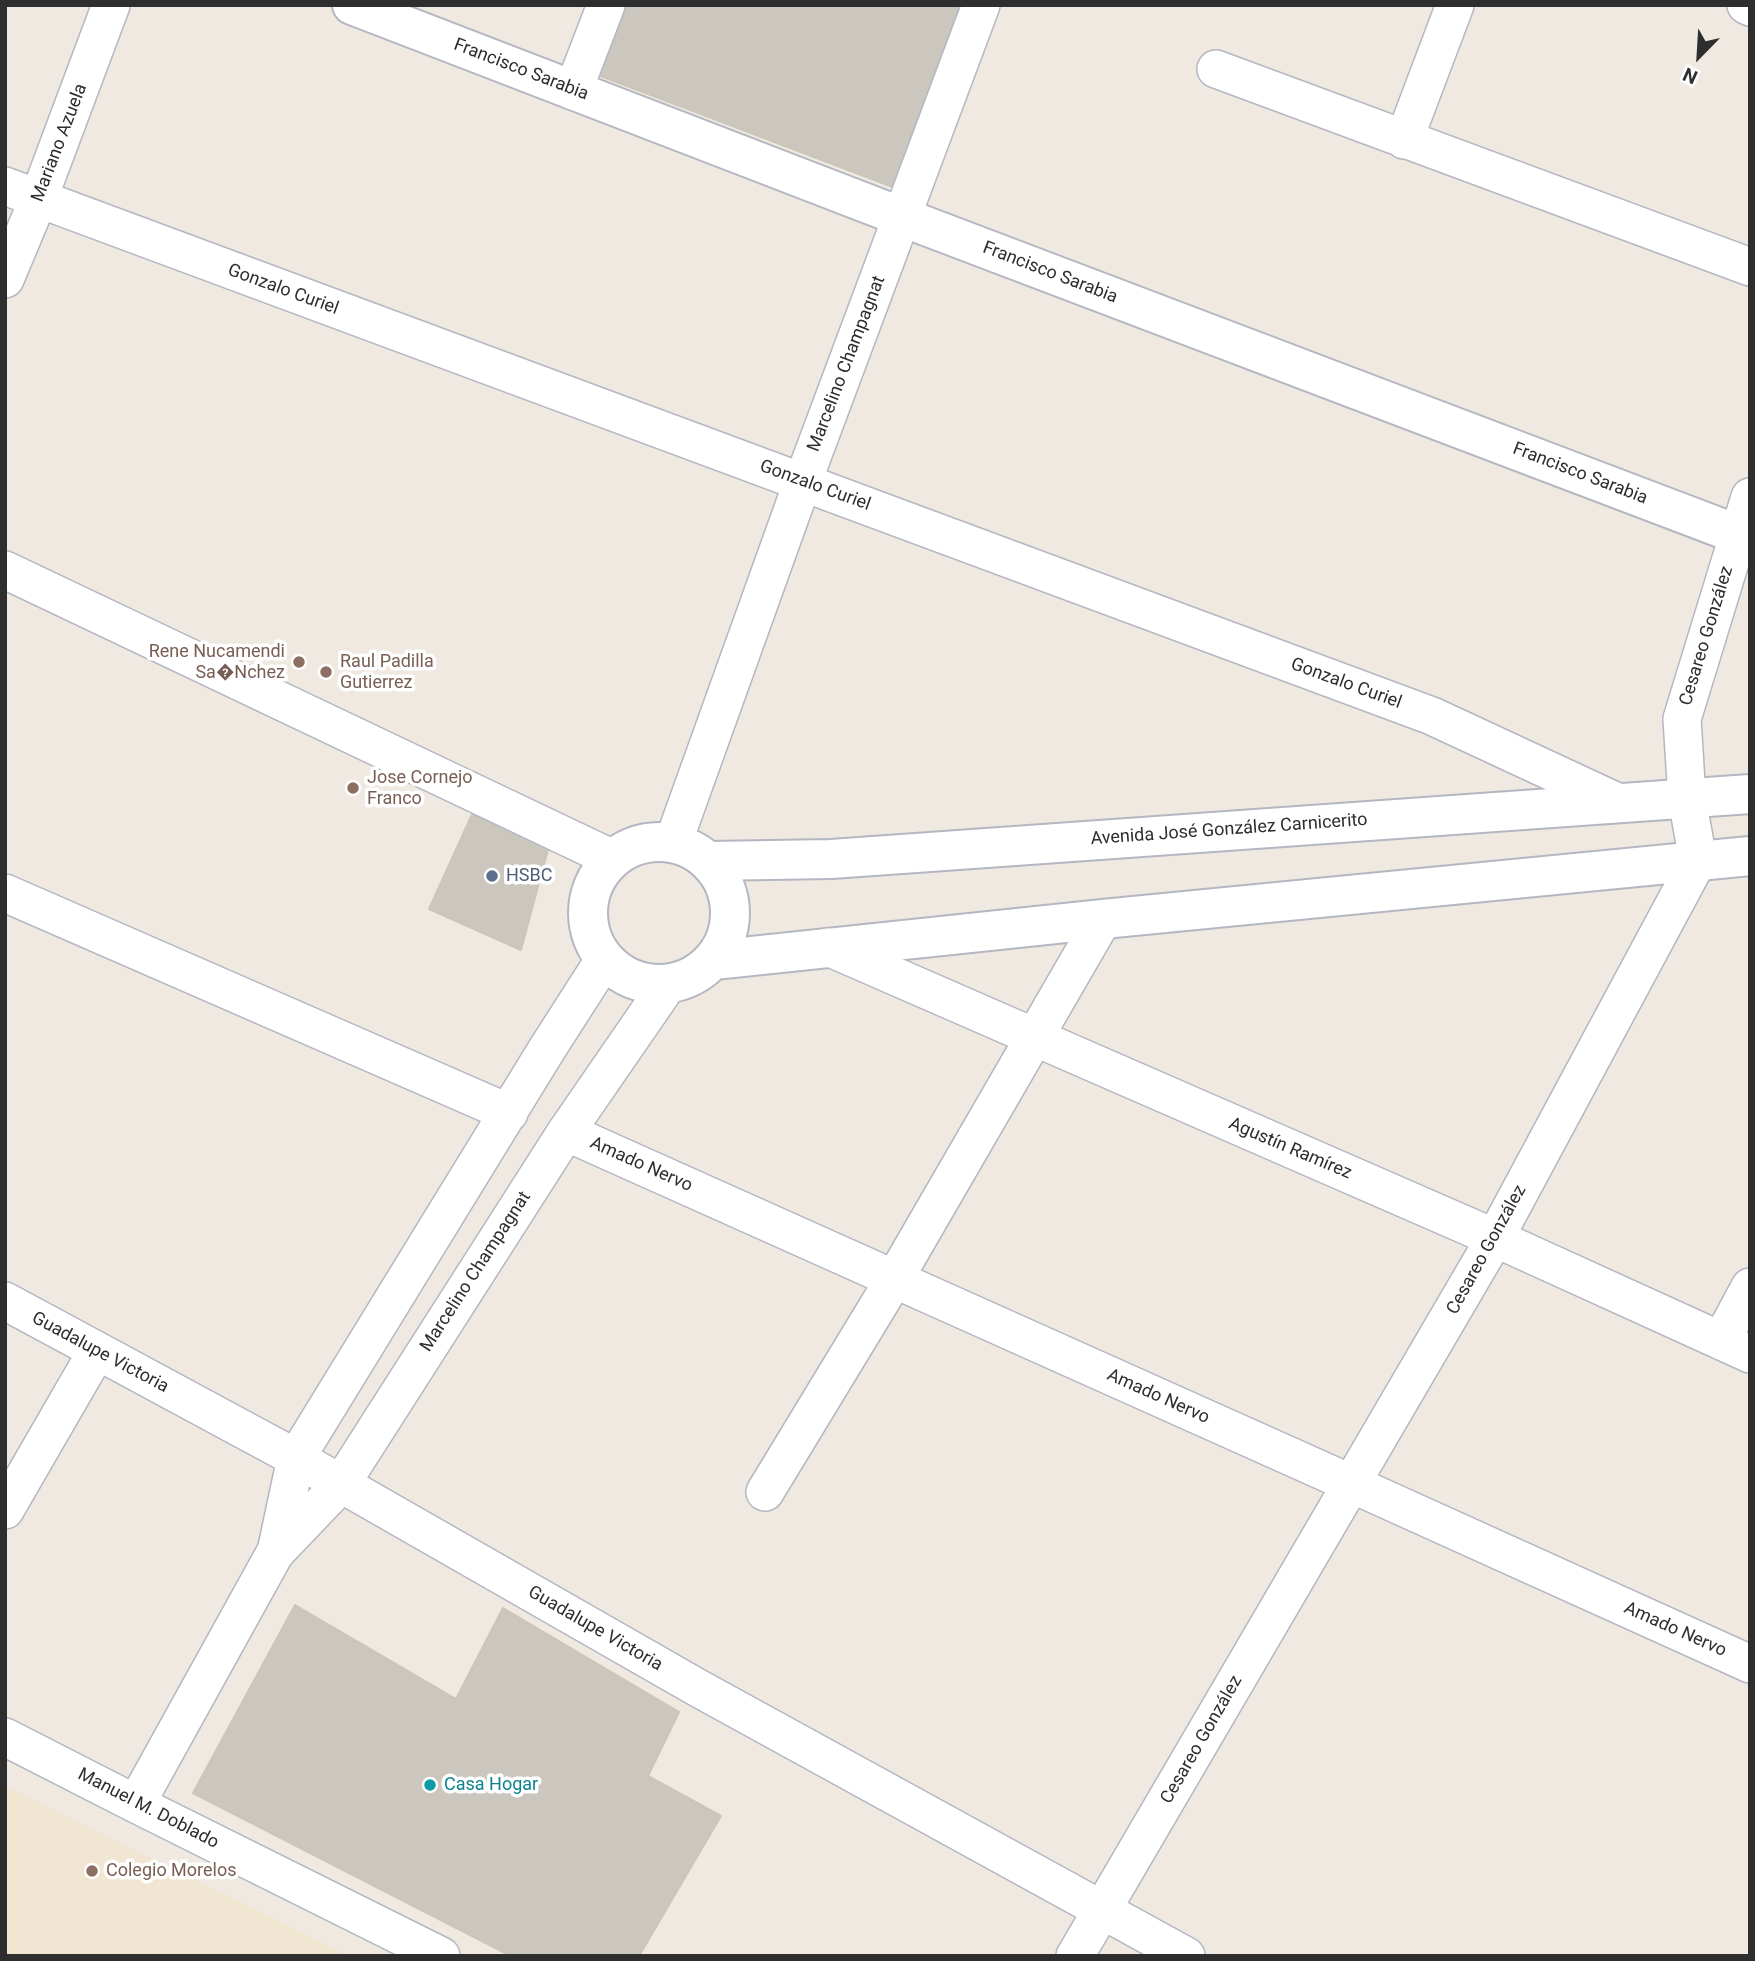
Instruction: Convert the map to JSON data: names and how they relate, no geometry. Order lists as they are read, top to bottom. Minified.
{"streets":{"street":["Francisco Sarabia","Mariano Azuela","Gonzalo Curiel","Marcelino Champagnat","Cesareo González","Avenida José González Carnicerito","Agustín Ramírez","Amado Nervo","Guadalupe Victoria","Manuel M. Doblado"]},"crossings":[["Francisco Sarabia","Marcelino Champagnat"],["Francisco Sarabia","Cesareo González"],["Mariano Azuela","Gonzalo Curiel"],["Gonzalo Curiel","Marcelino Champagnat"],["Gonzalo Curiel","Avenida José González Carnicerito"],["Marcelino Champagnat","Avenida José González Carnicerito"],["Marcelino Champagnat","Amado Nervo"],["Marcelino Champagnat","Guadalupe Victoria"],["Marcelino Champagnat","Manuel M. Doblado"],["Cesareo González","Avenida José González Carnicerito"],["Cesareo González","Agustín Ramírez"],["Cesareo González","Amado Nervo"],["Cesareo González","Guadalupe Victoria"]],"places":["Rene Nucamendi Sa�Nchez","Raul Padilla Gutierrez","Jose Cornejo Franco","HSBC","Casa Hogar","Colegio Morelos"],"north":"bottom left"}
